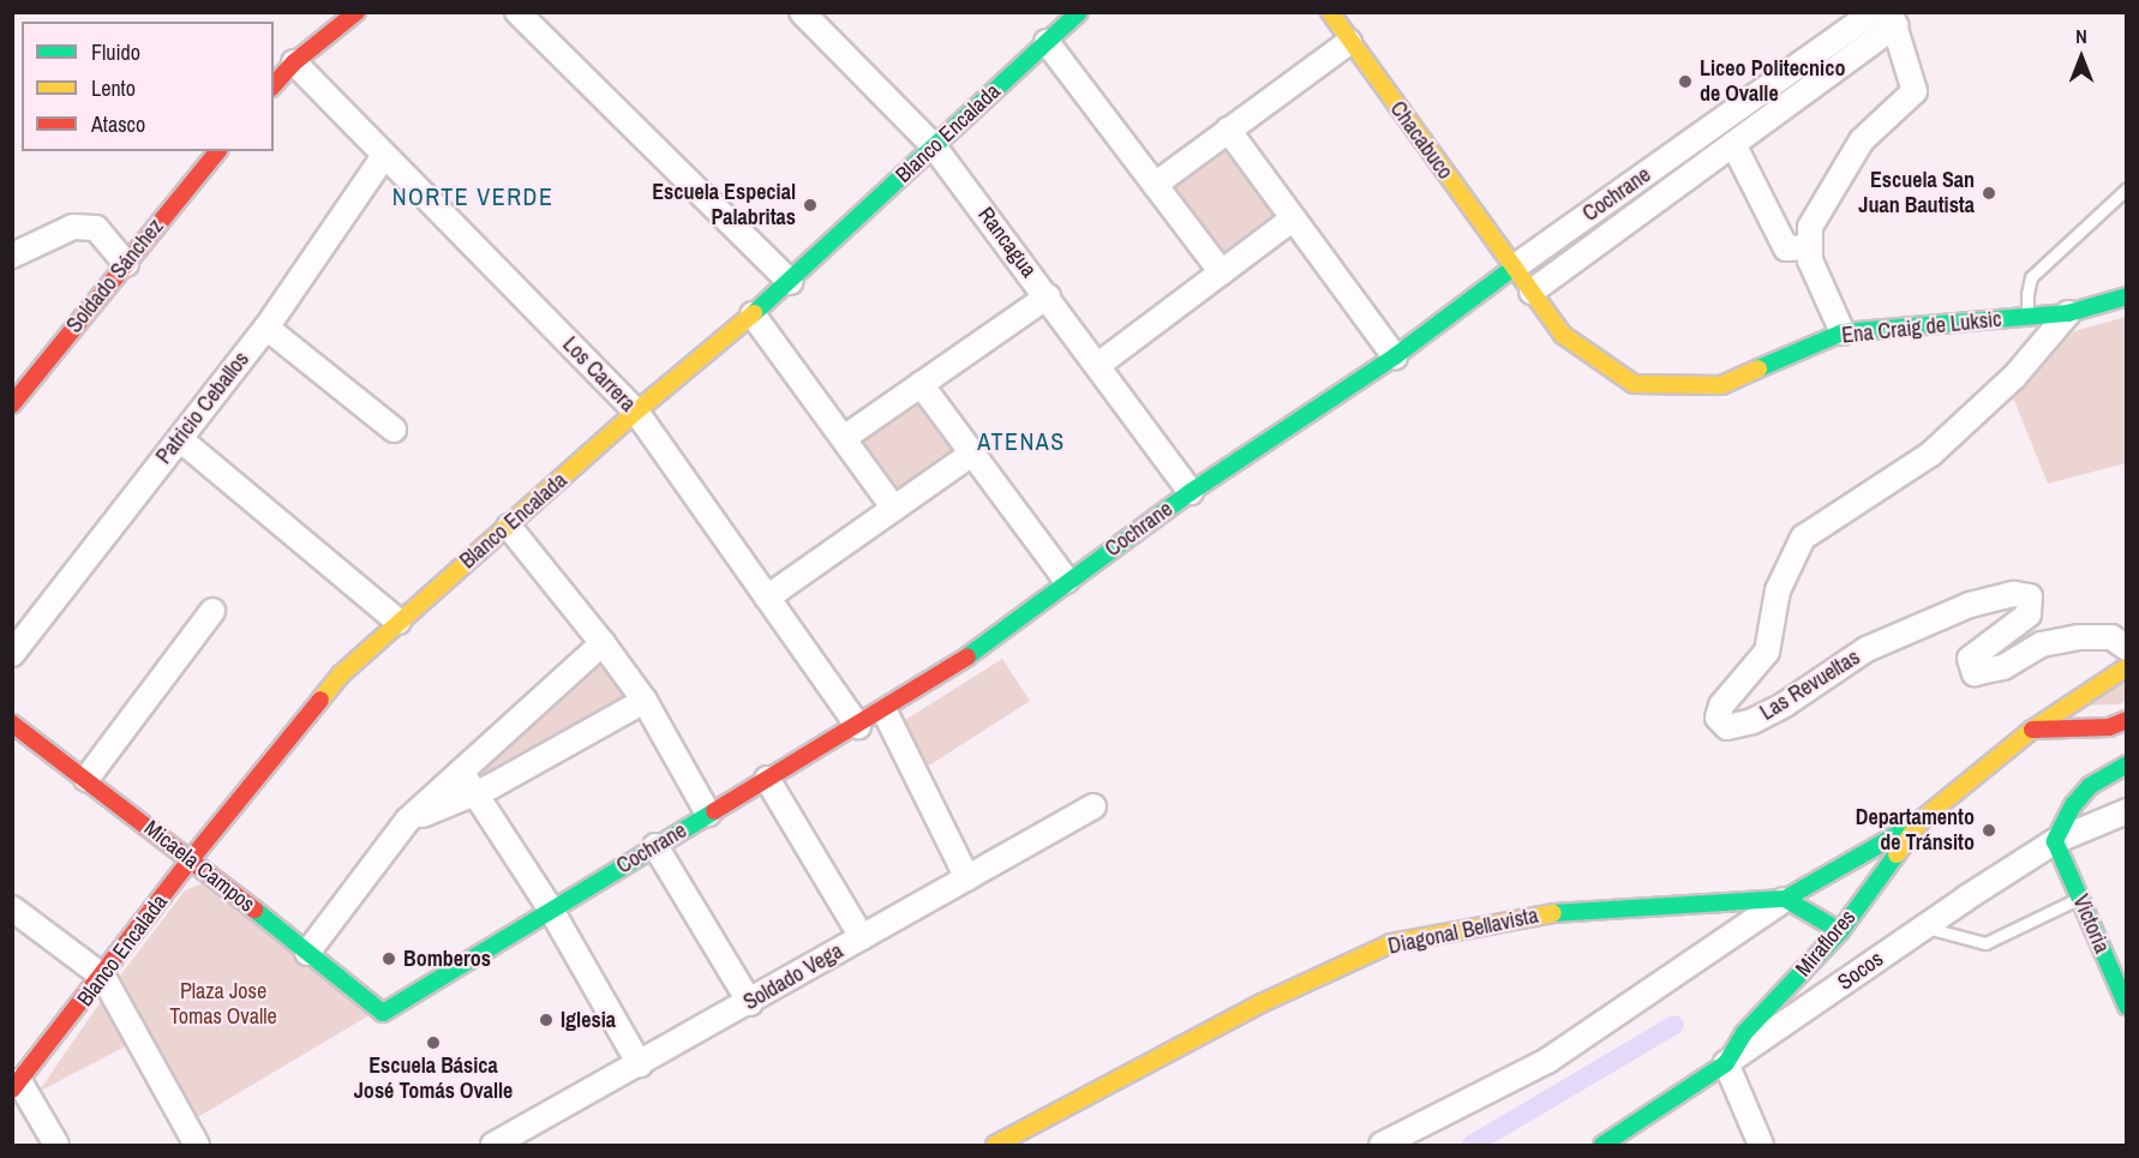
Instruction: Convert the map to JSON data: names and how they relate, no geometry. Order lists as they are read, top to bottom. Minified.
{"streets":{"street":["Blanco Encalada","Chacabuco","Cochrane","Rancagua","Soldado Sánchez","Ena Craig de Luksic","Los Carrera","Patricio Ceballos","Las Revueltas","Micaela Campos","Victoria","Diagonal Bellavista","Miraflores","Socos","Soldado Vega"]},"crossings":[["Blanco Encalada","Rancagua"],["Blanco Encalada","Los Carrera"],["Blanco Encalada","Micaela Campos"],["Chacabuco","Cochrane"],["Chacabuco","Ena Craig de Luksic"],["Cochrane","Rancagua"],["Cochrane","Ena Craig de Luksic"],["Cochrane","Los Carrera"],["Cochrane","Micaela Campos"],["Ena Craig de Luksic","Las Revueltas"],["Los Carrera","Patricio Ceballos"],["Victoria","Socos"],["Diagonal Bellavista","Miraflores"],["Miraflores","Socos"]],"districts":["NORTE VERDE","ATENAS"],"parks":["Plaza Jose Tomas Ovalle"],"places":["Liceo Politecnico de Ovalle","Escuela San Juan Bautista","Escuela Especial Palabritas","Departamento de Tránsito","Bomberos","Iglesia","Escuela Básica José Tomás Ovalle"],"legend":["Fluido","Lento","Atasco"],"north":"top"}
